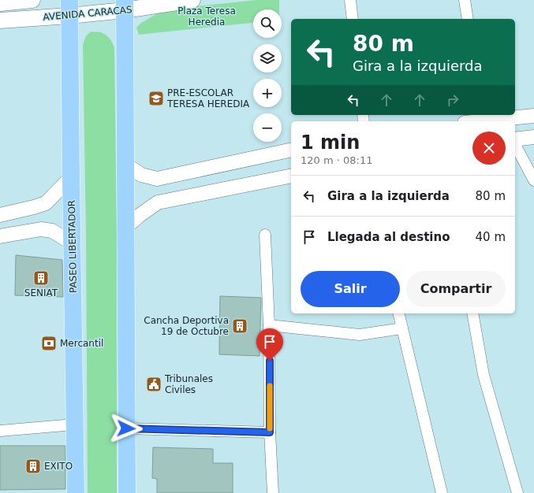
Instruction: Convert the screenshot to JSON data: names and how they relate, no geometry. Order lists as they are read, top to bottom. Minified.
{"streets":{"main road":["AVENIDA CARACAS","PASEO LIBERTADOR"]},"crossings":[["AVENIDA CARACAS","PASEO LIBERTADOR"]],"parks":["Plaza Teresa Heredia"],"places":{"school or university":["PRE-ESCOLAR TERESA HEREDIA"],"building":["SENIAT","Cancha Deportiva 19 de Octubre","EXITO"],"bank":["Mercantil"],"public building":["Tribunales Civiles"]},"page":{"map_buttons":["+","−"],"turn":["80 m","Gira a la izquierda"],"heading":["1 min","120 m · 08:11"],"list":[{"name":"Gira a la izquierda","value":"80 m"},{"name":"Llegada al destino","value":"40 m"}],"buttons":["Salir","Compartir"]}}
